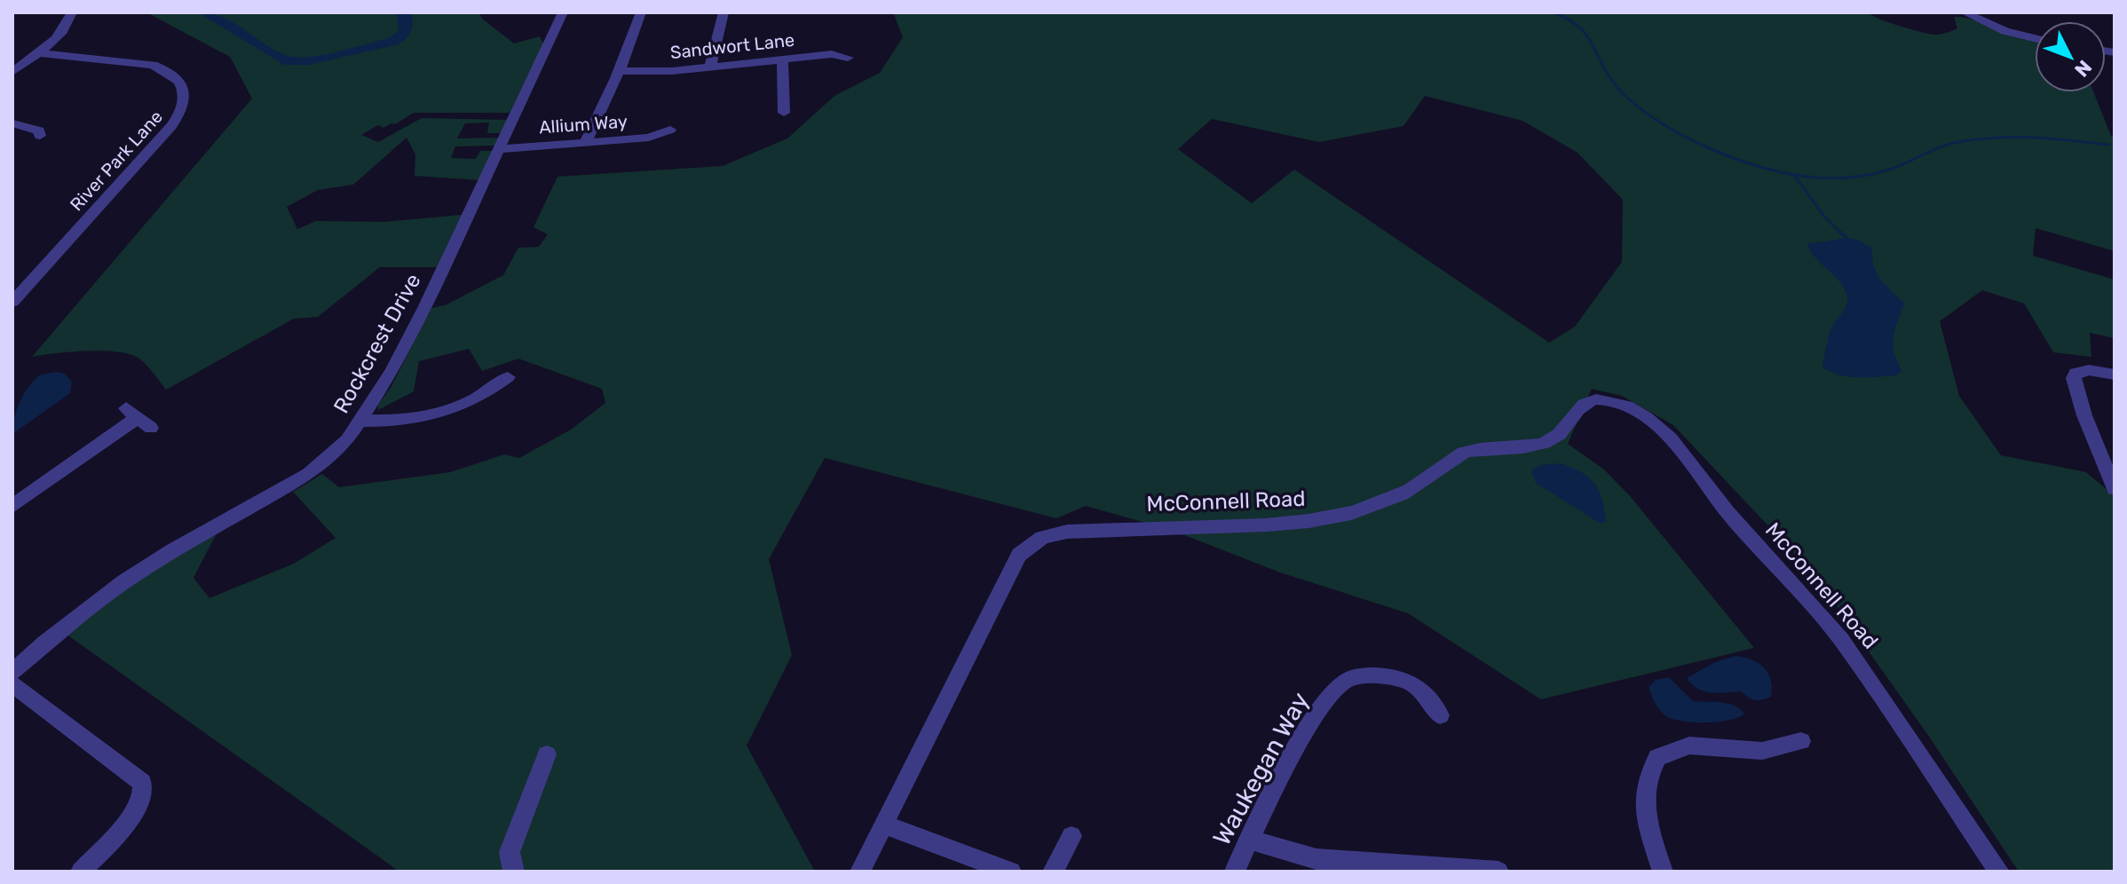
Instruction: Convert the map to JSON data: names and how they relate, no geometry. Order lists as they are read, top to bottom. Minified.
{"streets":{"street":["Sandwort Lane","Allium Way","River Park Lane","Rockcrest Drive","McConnell Road","Waukegan Way"]},"crossings":[["Allium Way","Rockcrest Drive"]],"north":"bottom right"}
